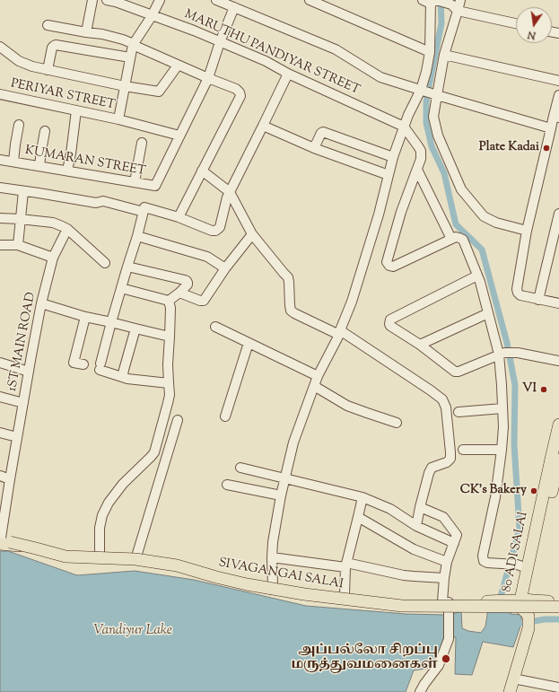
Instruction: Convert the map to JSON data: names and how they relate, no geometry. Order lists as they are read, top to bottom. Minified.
{"streets":{"main road":["80 ADI SALAI","SIVAGANGAI SALAI"],"street":["MARUTHU PANDIYAR STREET","PERIYAR STREET","KUMARAN STREET","1ST MAIN ROAD"]},"crossings":[["PERIYAR STREET","KUMARAN STREET"],["1ST MAIN ROAD","SIVAGANGAI SALAI"],["80 ADI SALAI","SIVAGANGAI SALAI"]],"water":["Vandiyur Lake"],"places":["Plate Kadai","VI","CK's Bakery","அப்பல்லோ சிறப்பு மருத்துவமனைகள்"],"north":"bottom"}
